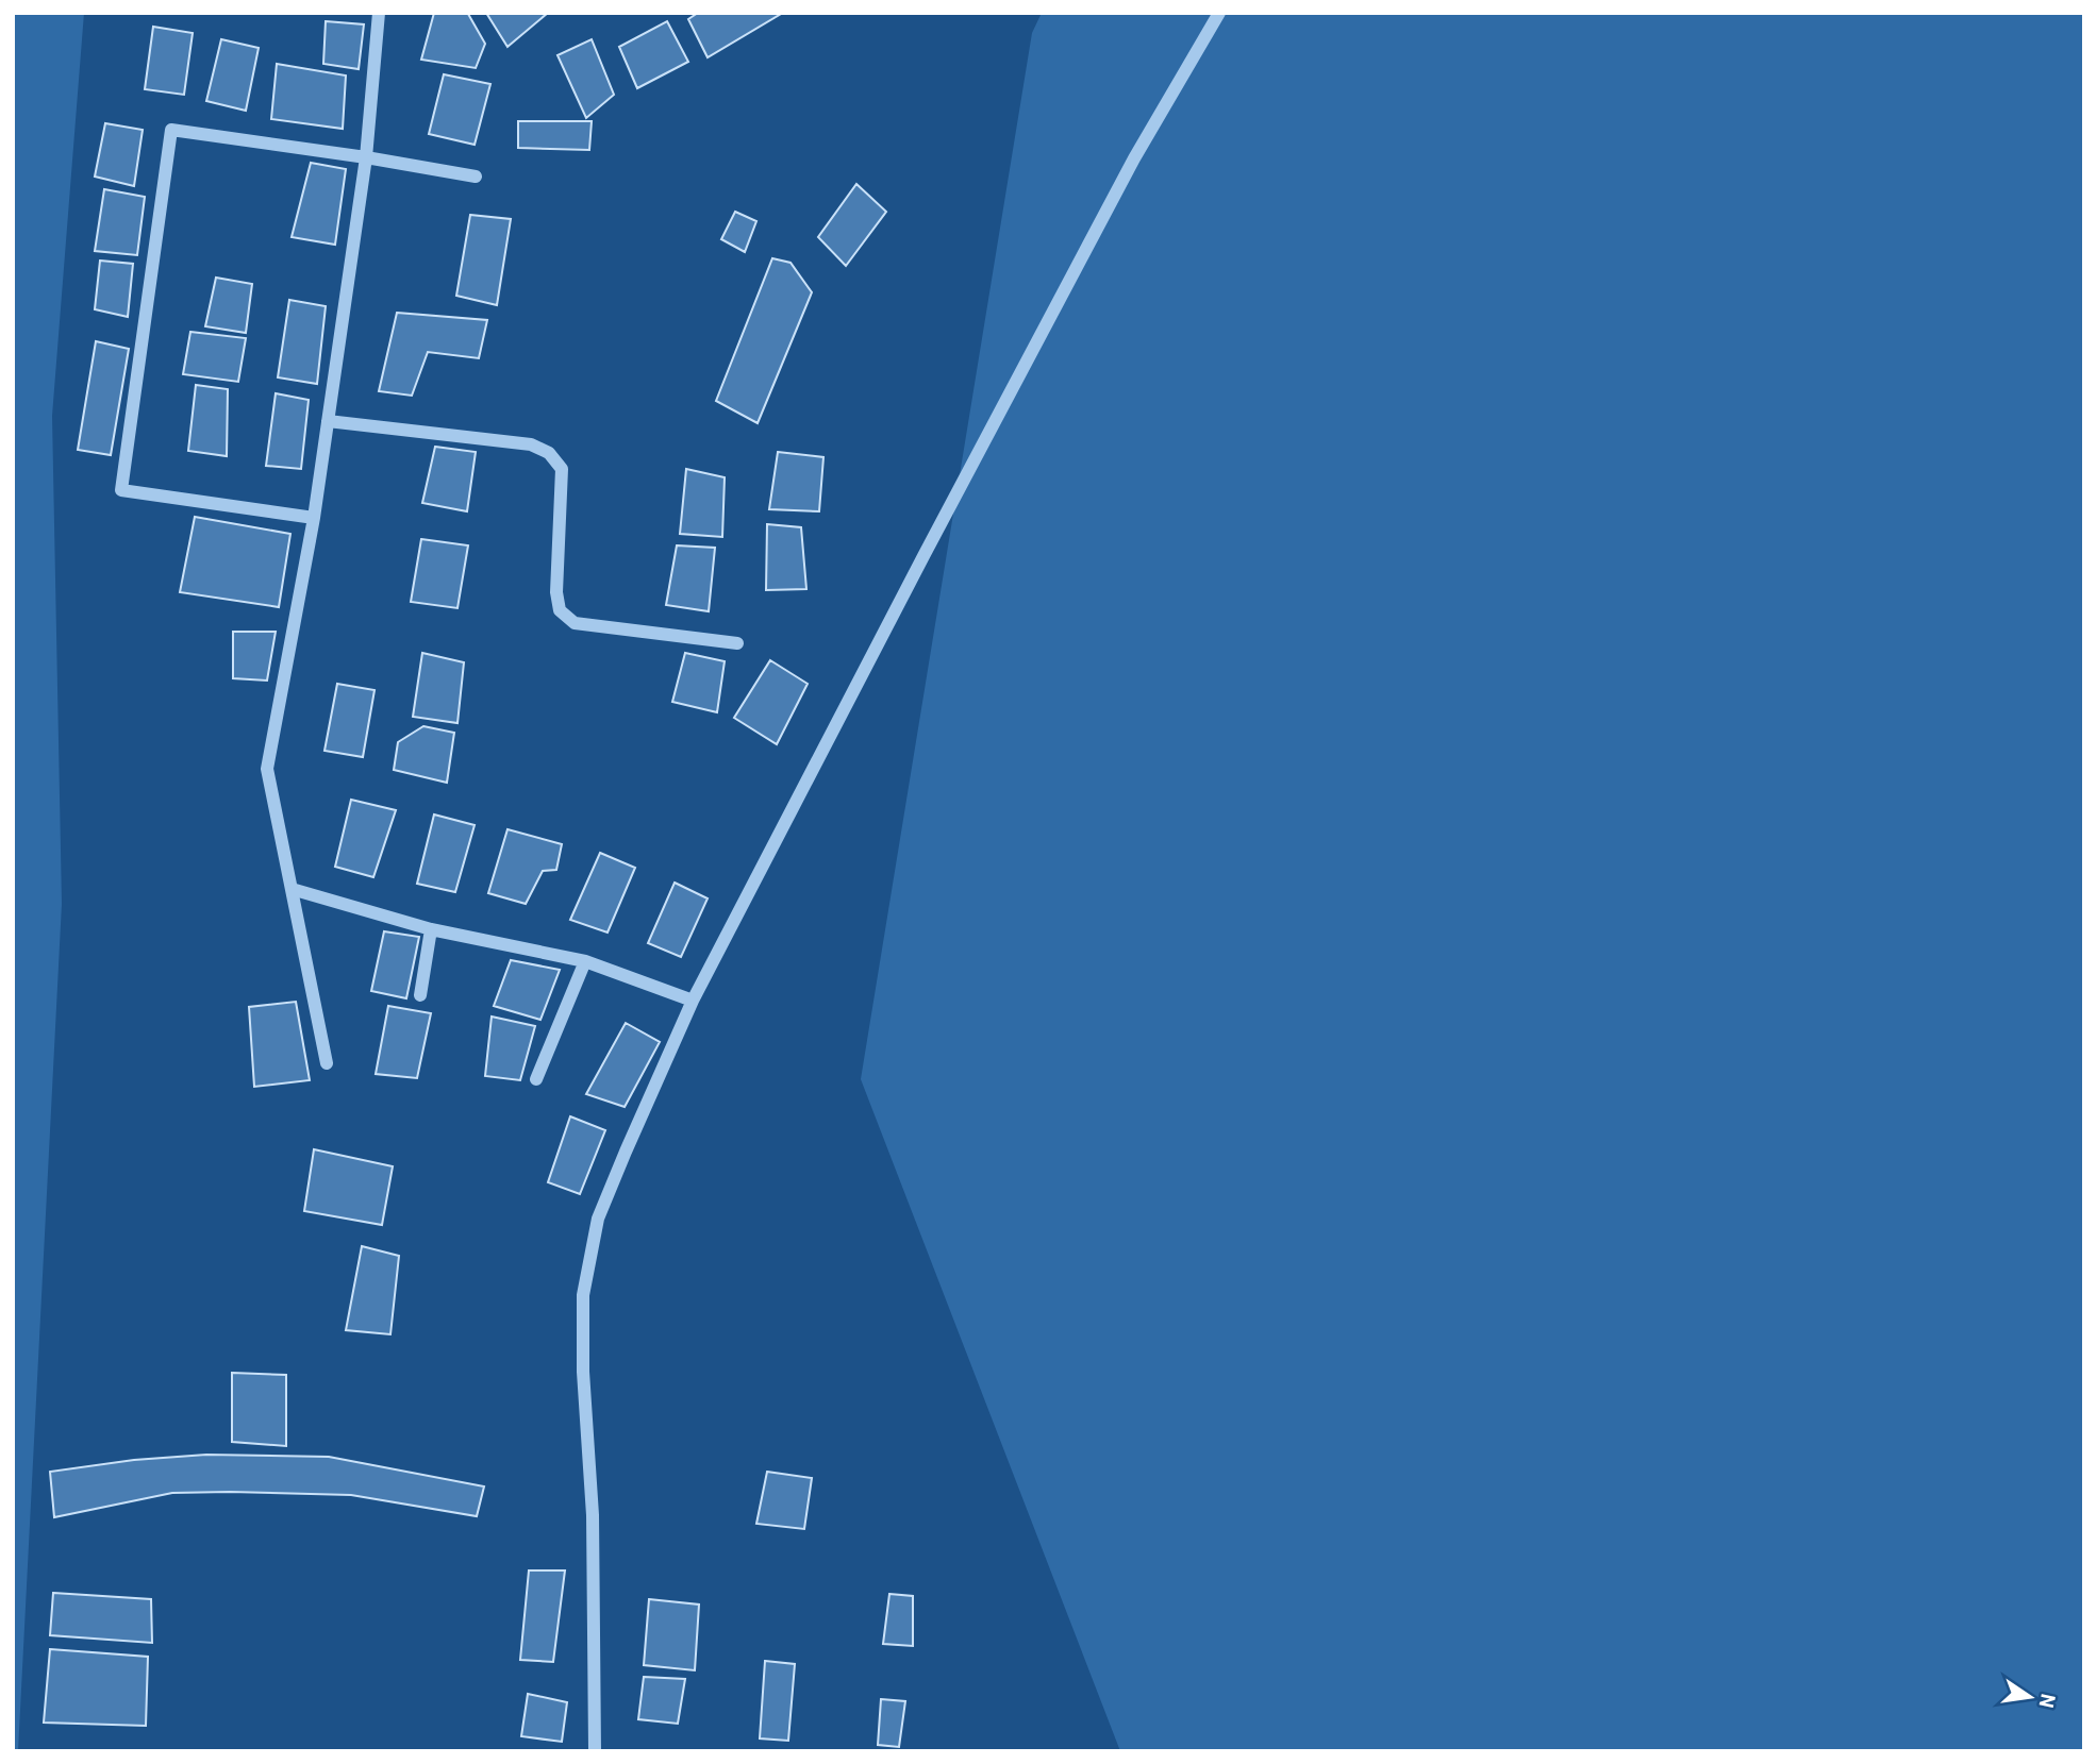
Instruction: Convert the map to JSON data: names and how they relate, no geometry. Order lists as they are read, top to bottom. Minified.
{"north":"right"}
